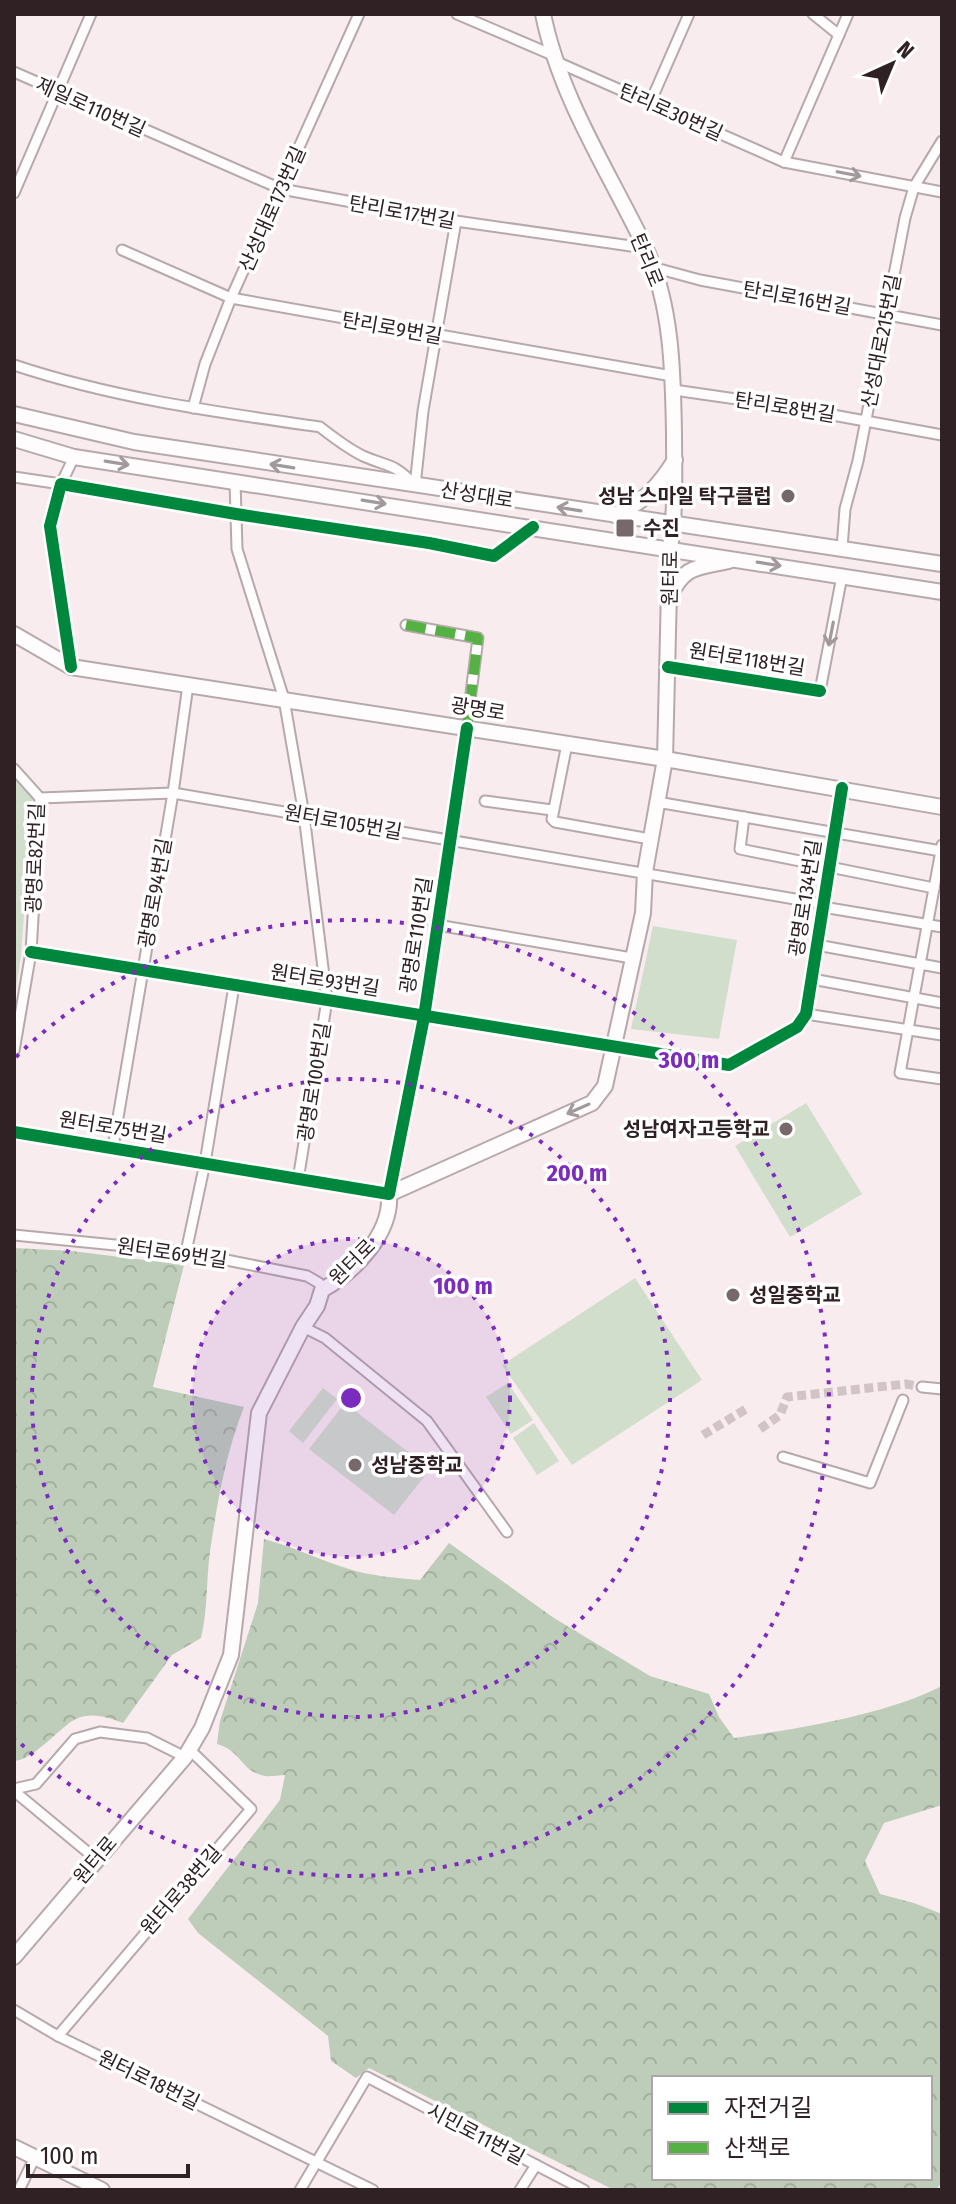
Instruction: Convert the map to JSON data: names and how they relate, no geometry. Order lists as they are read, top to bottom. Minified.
{"streets":{"main road":["탄리로","산성대로","원터로","광명로"],"street":["제일로110번길","탄리로30번길","산성대로173번길","탄리로17번길","탄리로16번길","탄리로9번길","산성대로215번길","탄리로8번길","원터로118번길","원터로105번길","광명로82번길","광명로94번길","광명로134번길","광명로110번길","원터로93번길","광명로100번길","원터로75번길","원터로69번길","원터로38번길","원터로18번길","시민로11번길"]},"crossings":[["제일로110번길","탄리로17번길"],["탄리로30번길","탄리로"],["탄리로30번길","산성대로215번길"],["산성대로173번길","탄리로17번길"],["산성대로173번길","탄리로9번길"],["탄리로17번길","탄리로"],["탄리로","탄리로16번길"],["탄리로","탄리로9번길"],["탄리로","탄리로8번길"],["탄리로","산성대로"],["탄리로","원터로"],["탄리로16번길","산성대로215번길"],["탄리로9번길","탄리로8번길"],["산성대로215번길","탄리로8번길"],["산성대로215번길","산성대로"],["산성대로","원터로"],["산성대로","원터로118번길"],["원터로","원터로118번길"],["원터로","광명로"],["원터로","원터로105번길"],["원터로","광명로110번길"],["원터로","원터로93번길"],["원터로","원터로75번길"],["원터로","원터로69번길"],["원터로","원터로38번길"],["광명로","광명로94번길"],["광명로","광명로134번길"],["광명로","광명로110번길"],["광명로","광명로100번길"],["원터로105번길","광명로82번길"],["원터로105번길","광명로94번길"],["원터로105번길","광명로134번길"],["원터로105번길","광명로110번길"],["원터로105번길","광명로100번길"],["광명로82번길","원터로93번길"],["광명로94번길","원터로93번길"],["광명로94번길","원터로75번길"],["광명로134번길","원터로93번길"],["광명로110번길","원터로93번길"],["광명로110번길","원터로75번길"],["원터로93번길","광명로100번길"],["광명로100번길","원터로75번길"],["원터로38번길","원터로18번길"],["원터로18번길","시민로11번길"]],"places":{"other":["성남 스마일 탁구클럽","성남여자고등학교","성일중학교","성남중학교"],"transit":["수진"]},"legend":["자전거길","산책로"],"scale_bar":"100 m","north":"top right","rings":["300 m","200 m","100 m"]}
